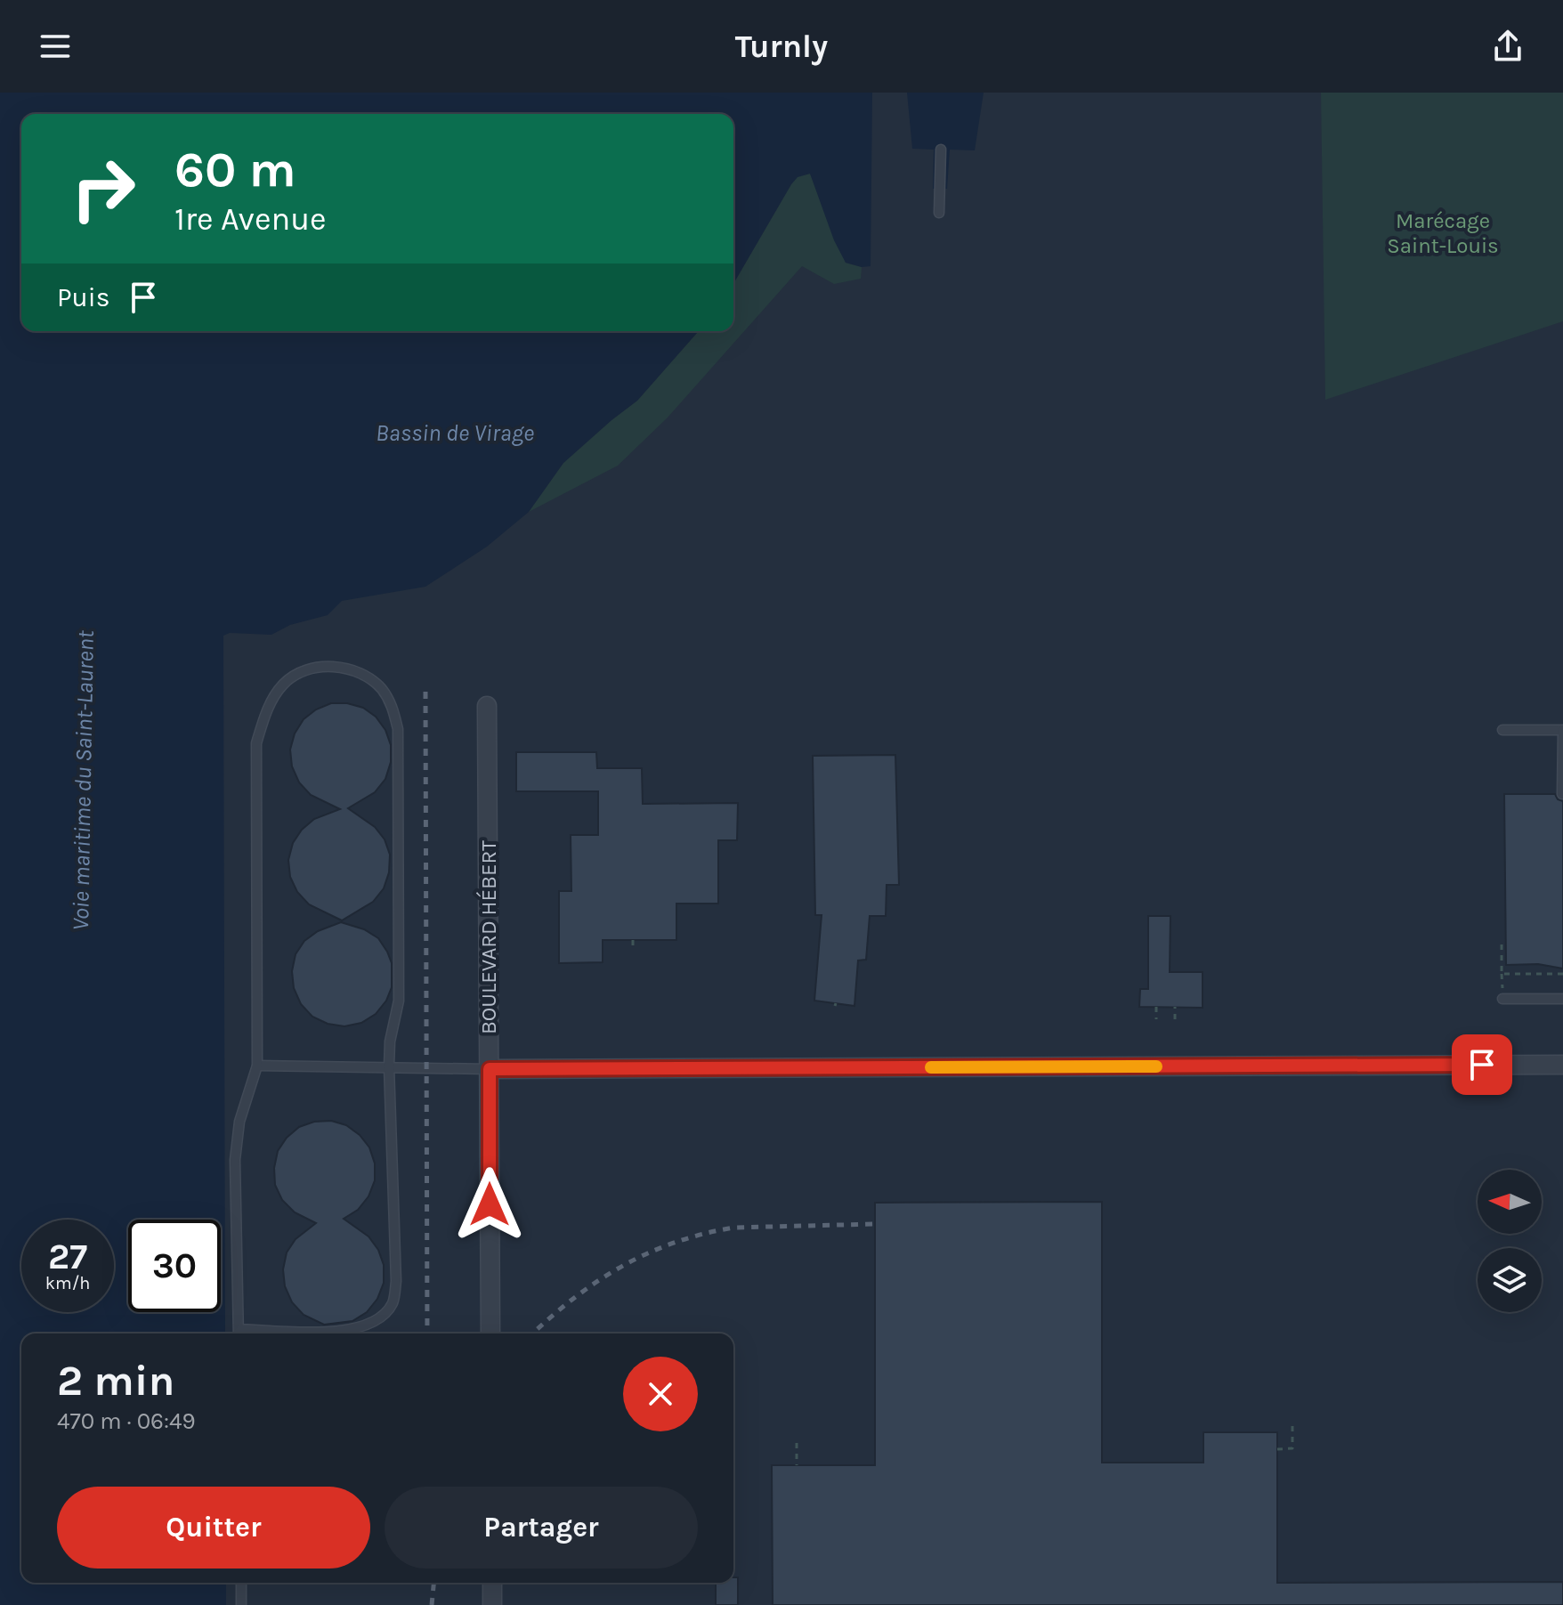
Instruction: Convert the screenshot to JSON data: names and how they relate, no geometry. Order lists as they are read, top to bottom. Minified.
{"streets":{"street":["BOULEVARD HÉBERT"]},"water":["Bassin de Virage","Voie maritime du Saint-Laurent"],"parks":["Marécage Saint-Louis"],"north":"left","page":{"header":"Turnly","turn":["60 m","1re Avenue"],"then":"Puis","speed":"27 km/h","limit":"30","heading":["2 min","470 m · 06:49"],"buttons":["Quitter","Partager"]}}
